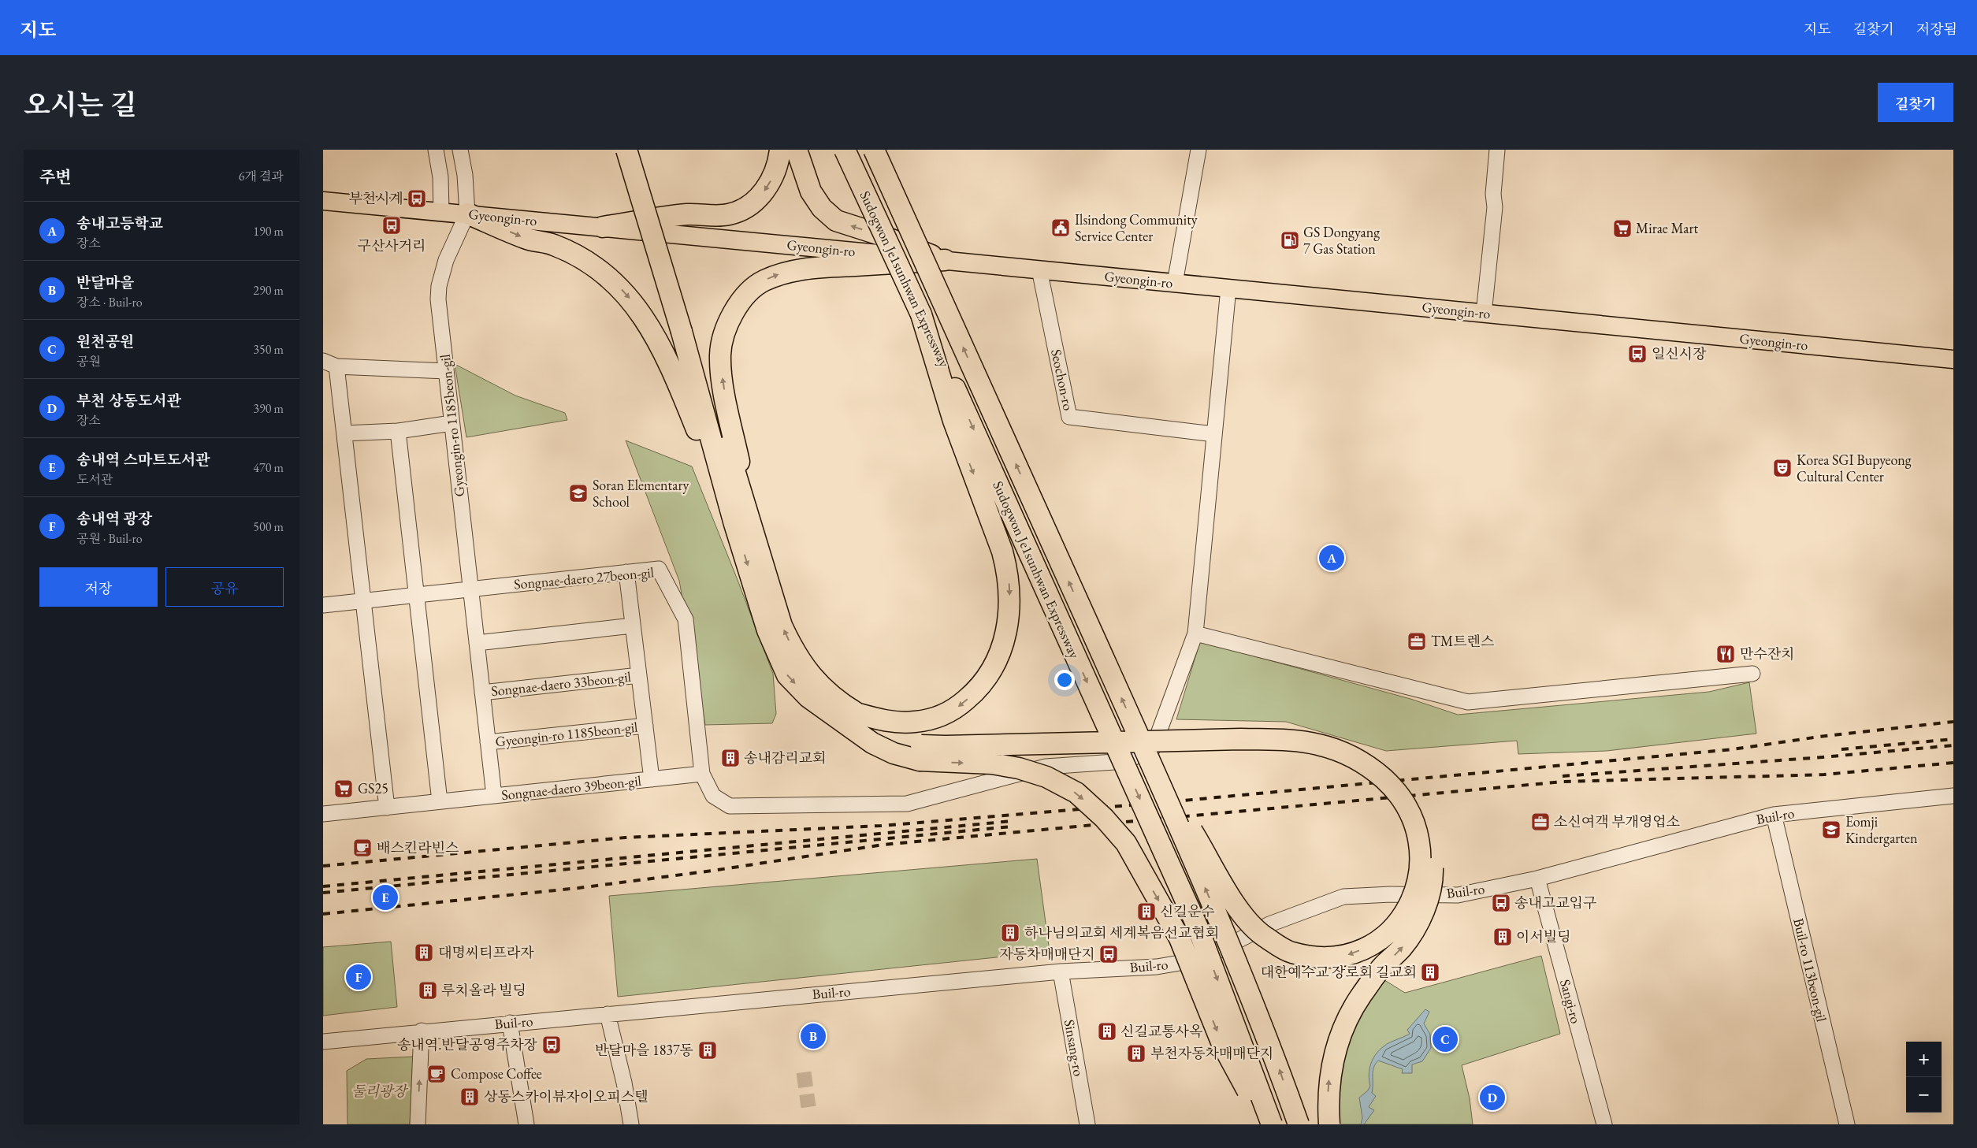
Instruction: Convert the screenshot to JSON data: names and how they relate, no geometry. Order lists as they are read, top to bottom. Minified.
{"streets":{"highway":["Sudogwon Je1sunhwan Expressway"],"main road":["Gyeongin-ro"],"street":["Seochon-ro","Gyeongin-ro 1185beon-gil","Songnae-daero 27beon-gil","Songnae-daero 33beon-gil","Songnae-daero 39beon-gil","Buil-ro","Buil-ro 113beon-gil","Sangi-ro","Sinsang-ro"]},"crossings":[["Gyeongin-ro","Seochon-ro"],["Gyeongin-ro","Gyeongin-ro 1185beon-gil"],["Gyeongin-ro 1185beon-gil","Songnae-daero 27beon-gil"],["Gyeongin-ro 1185beon-gil","Songnae-daero 33beon-gil"],["Gyeongin-ro 1185beon-gil","Songnae-daero 39beon-gil"],["Songnae-daero 27beon-gil","Songnae-daero 33beon-gil"],["Songnae-daero 27beon-gil","Songnae-daero 39beon-gil"],["Songnae-daero 33beon-gil","Songnae-daero 39beon-gil"],["Buil-ro","Buil-ro 113beon-gil"],["Buil-ro","Sangi-ro"],["Buil-ro","Sinsang-ro"]],"parks":["둘리광장"],"places":{"bus stop":["부천시계","구산사거리","일신시장","송내고교입구","자동차매매단지","송내역.반달공영주차장"],"public building":["Ilsindong Community Service Center"],"supermarket":["Mirae Mart","GS25"],"fuel station":["GS Dongyang 7 Gas Station"],"theatre":["Korea SGI Bupyeong Cultural Center"],"school or university":["Soran Elementary School","Eomji Kindergarten"],"office":["TM트렌스","소신여객 부개영업소"],"restaurant":["만수잔치"],"building":["송내감리교회","신길운수","하나님의교회 세계복음선교협회","이서빌딩","대명씨티프라자","대한예수교 장로회 길교회","루치올라 빌딩","신길교통사옥","반달마을 1837동","부천자동차매매단지","상동스카이뷰자이오피스텔"],"cafe":["배스킨라빈스","Compose Coffee"]},"page":{"header":"지도","nav":["지도","길찾기","저장됨"],"title":"오시는 길","buttons":["길찾기",["저장","공유"]],"heading":["주변","6개 결과"],"list":[{"mark":"A","name":"송내고등학교","note":"장소","value":"190 m"},{"mark":"B","name":"반달마을","note":"장소 · Buil-ro","value":"290 m"},{"mark":"C","name":"원천공원","note":"공원","value":"350 m"},{"mark":"D","name":"부천 상동도서관","note":"장소","value":"390 m"},{"mark":"E","name":"송내역 스마트도서관","note":"도서관","value":"470 m"},{"mark":"F","name":"송내역 광장","note":"공원 · Buil-ro","value":"500 m"}],"pins":["A","E","F","B","C","D"],"map_buttons":["+","−"]}}
